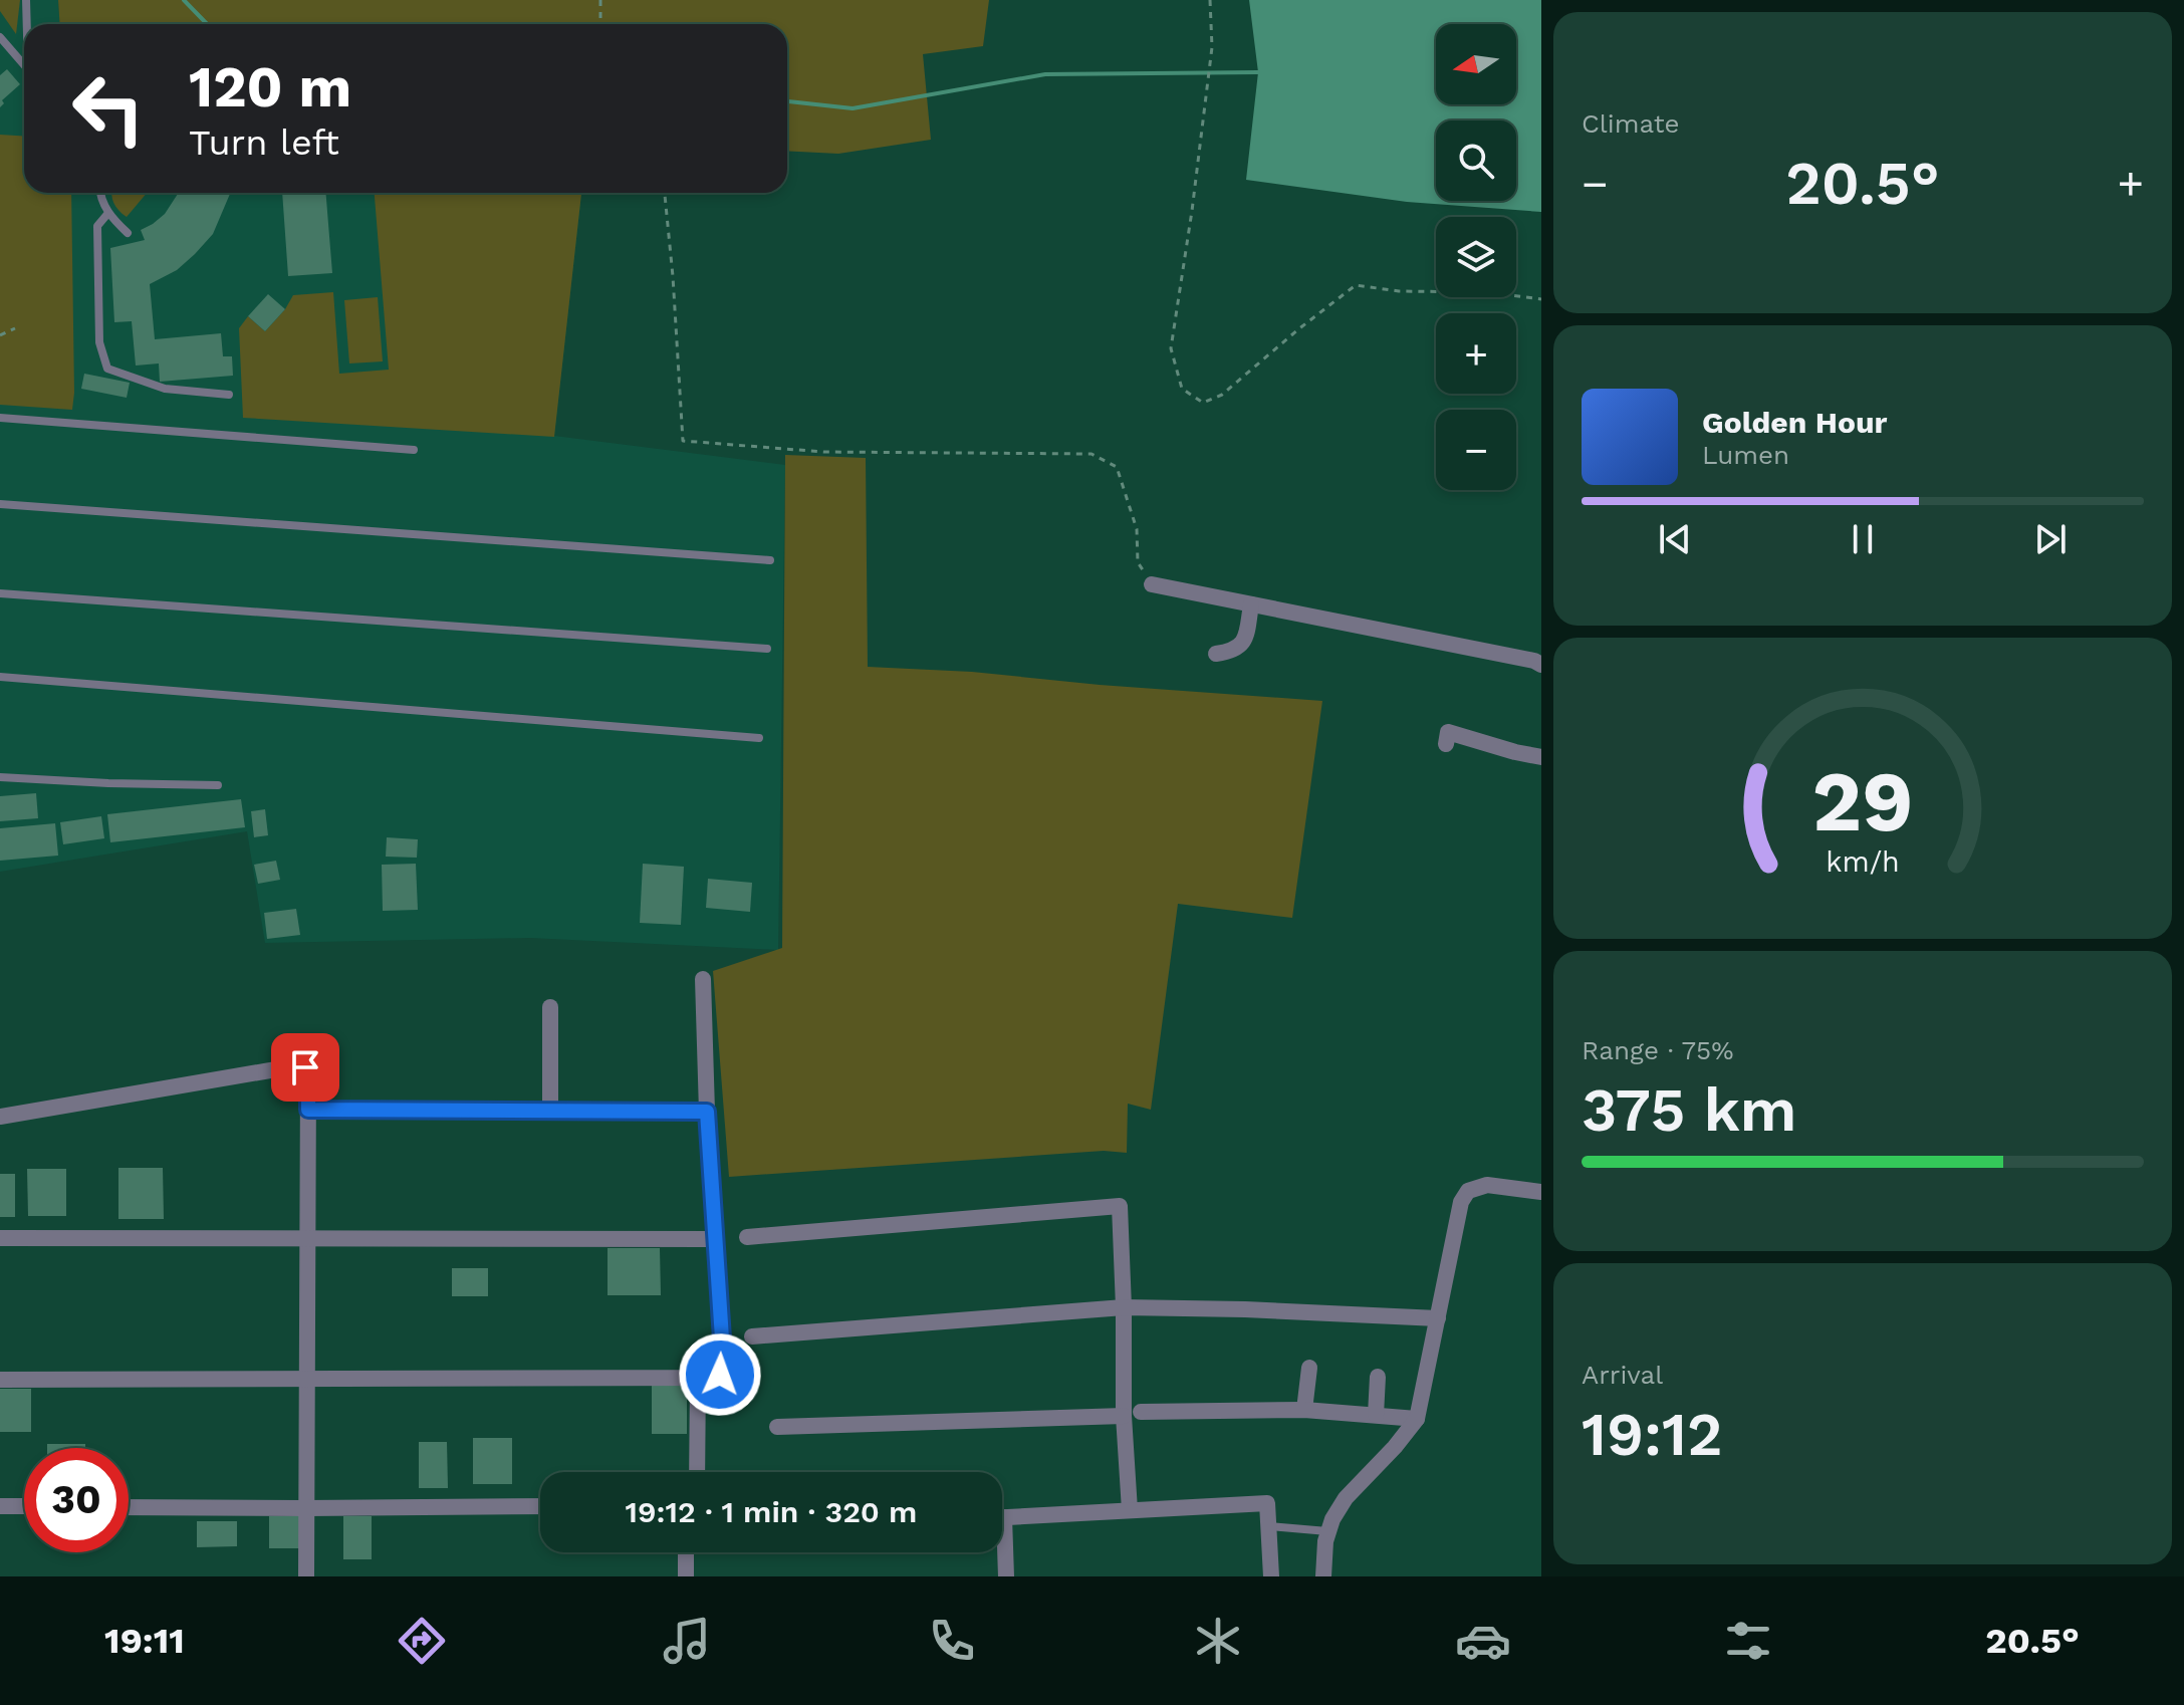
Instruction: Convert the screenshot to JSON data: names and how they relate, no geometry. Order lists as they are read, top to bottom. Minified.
{"north":"left","page":{"tile":["Climate",["Range · 75%","375 km"],["Arrival","19:12"]],"map_buttons":["+","−"],"turn":["120 m","Turn left"],"heat":["−","20.5°","+"],"song":["Golden Hour","Lumen"],"limit":"30","trip":"19:12 · 1 min · 320 m","tabs":["19:11","20.5°"],"gauge":["29","km/h"]}}
